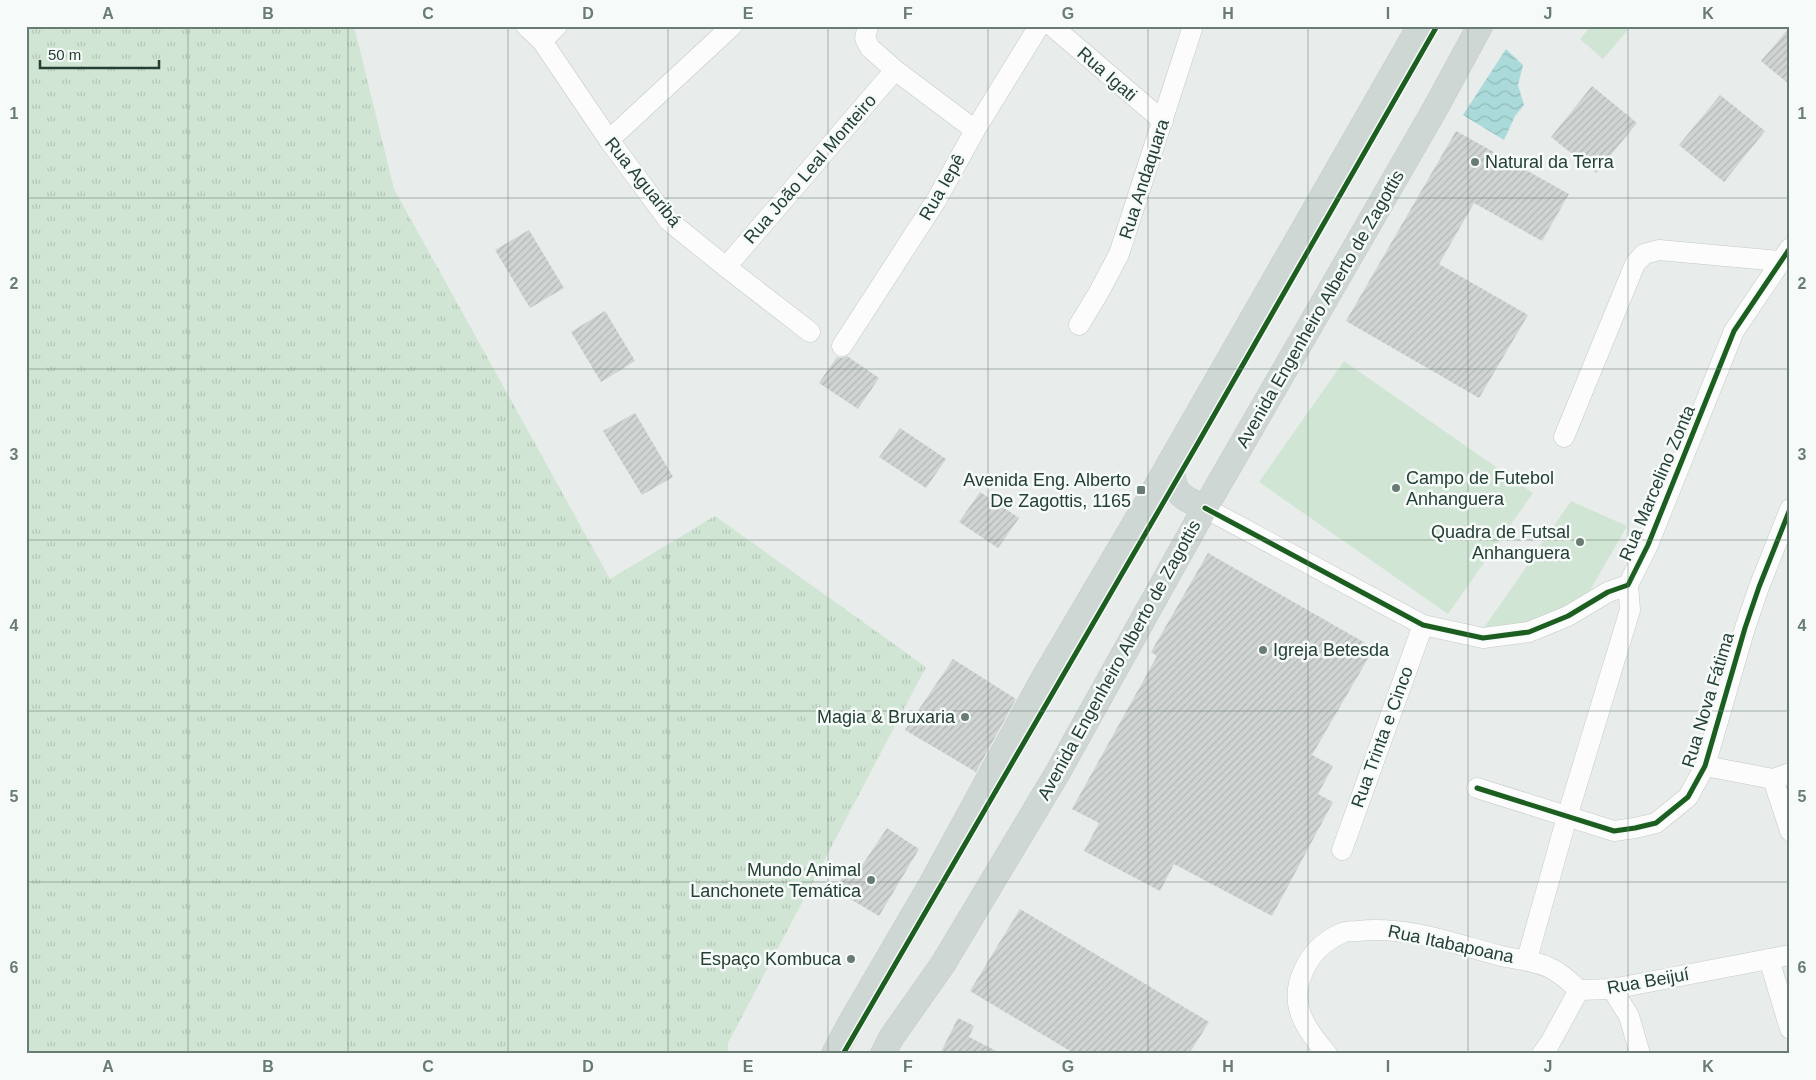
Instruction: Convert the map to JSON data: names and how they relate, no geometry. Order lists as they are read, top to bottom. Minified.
{"streets":{"main road":["Avenida Engenheiro Alberto de Zagottis"],"street":["Rua Igati","Rua João Leal Monteiro","Rua Andaquara","Rua Aguaribá","Rua Iepê","Rua Marcelino Zonta","Rua Nova Fátima","Rua Trinta e Cinco","Rua Itabapoana","Rua Beijuí"]},"crossings":[["Rua Igati","Rua Andaquara"],["Rua João Leal Monteiro","Rua Aguaribá"],["Avenida Engenheiro Alberto de Zagottis","Rua Marcelino Zonta"],["Rua Marcelino Zonta","Rua Trinta e Cinco"],["Rua Itabapoana","Rua Beijuí"]],"places":{"other":["Natural da Terra","Campo de Futebol Anhanguera","Quadra de Futsal Anhanguera","Igreja Betesda","Magia & Bruxaria","Mundo Animal Lanchonete Temática","Espaço Kombuca"],"transit":["Avenida Eng. Alberto De Zagottis, 1165"]},"scale_bar":"50 m","grid":{"columns":["A","B","C","D","E","F","G","H","I","J","K"],"rows":["1","2","3","4","5","6"]}}
